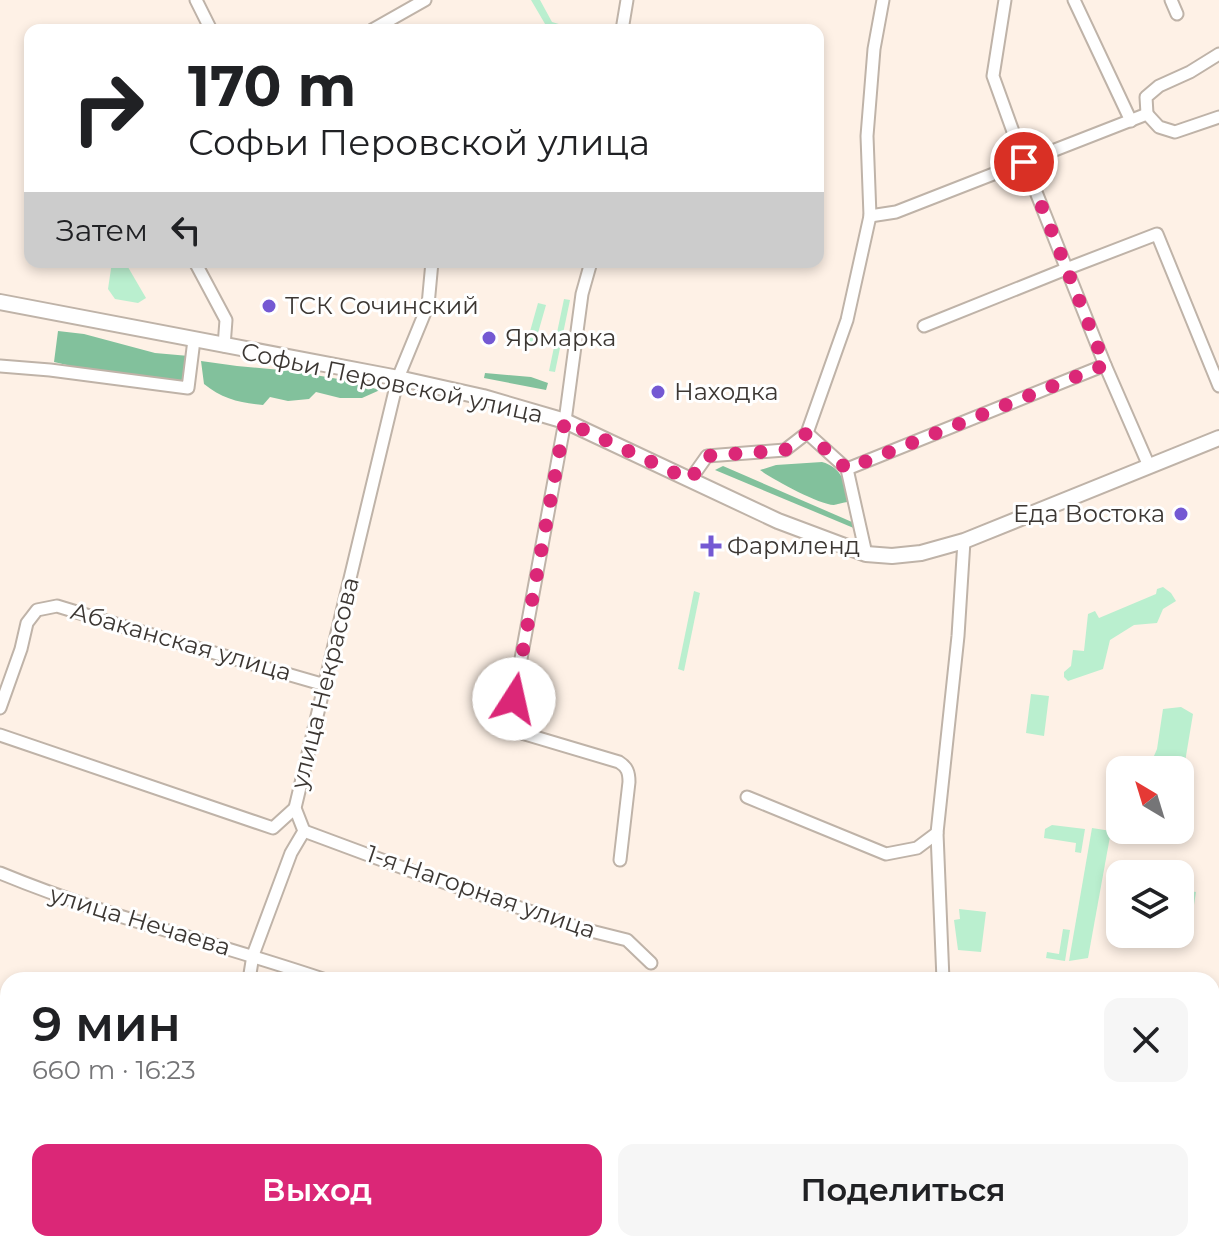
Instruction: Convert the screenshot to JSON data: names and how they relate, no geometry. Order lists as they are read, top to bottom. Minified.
{"streets":{"main road":["Софьи Перовской улица"],"street":["Абаканская улица","улица Некрасова","1-я Нагорная улица","улица Нечаева"]},"crossings":[["Софьи Перовской улица","улица Некрасова"],["Абаканская улица","улица Некрасова"],["улица Некрасова","1-я Нагорная улица"]],"places":{"other":["ТСК Сочинский","Ярмарка","Находка","Еда Востока"],"health":["Фармленд"]},"north":"top left","page":{"turn":["170 m","Софьи Перовской улица"],"then":"Затем","heading":["9 мин","660 m · 16:23"],"buttons":["Выход","Поделиться"]}}
